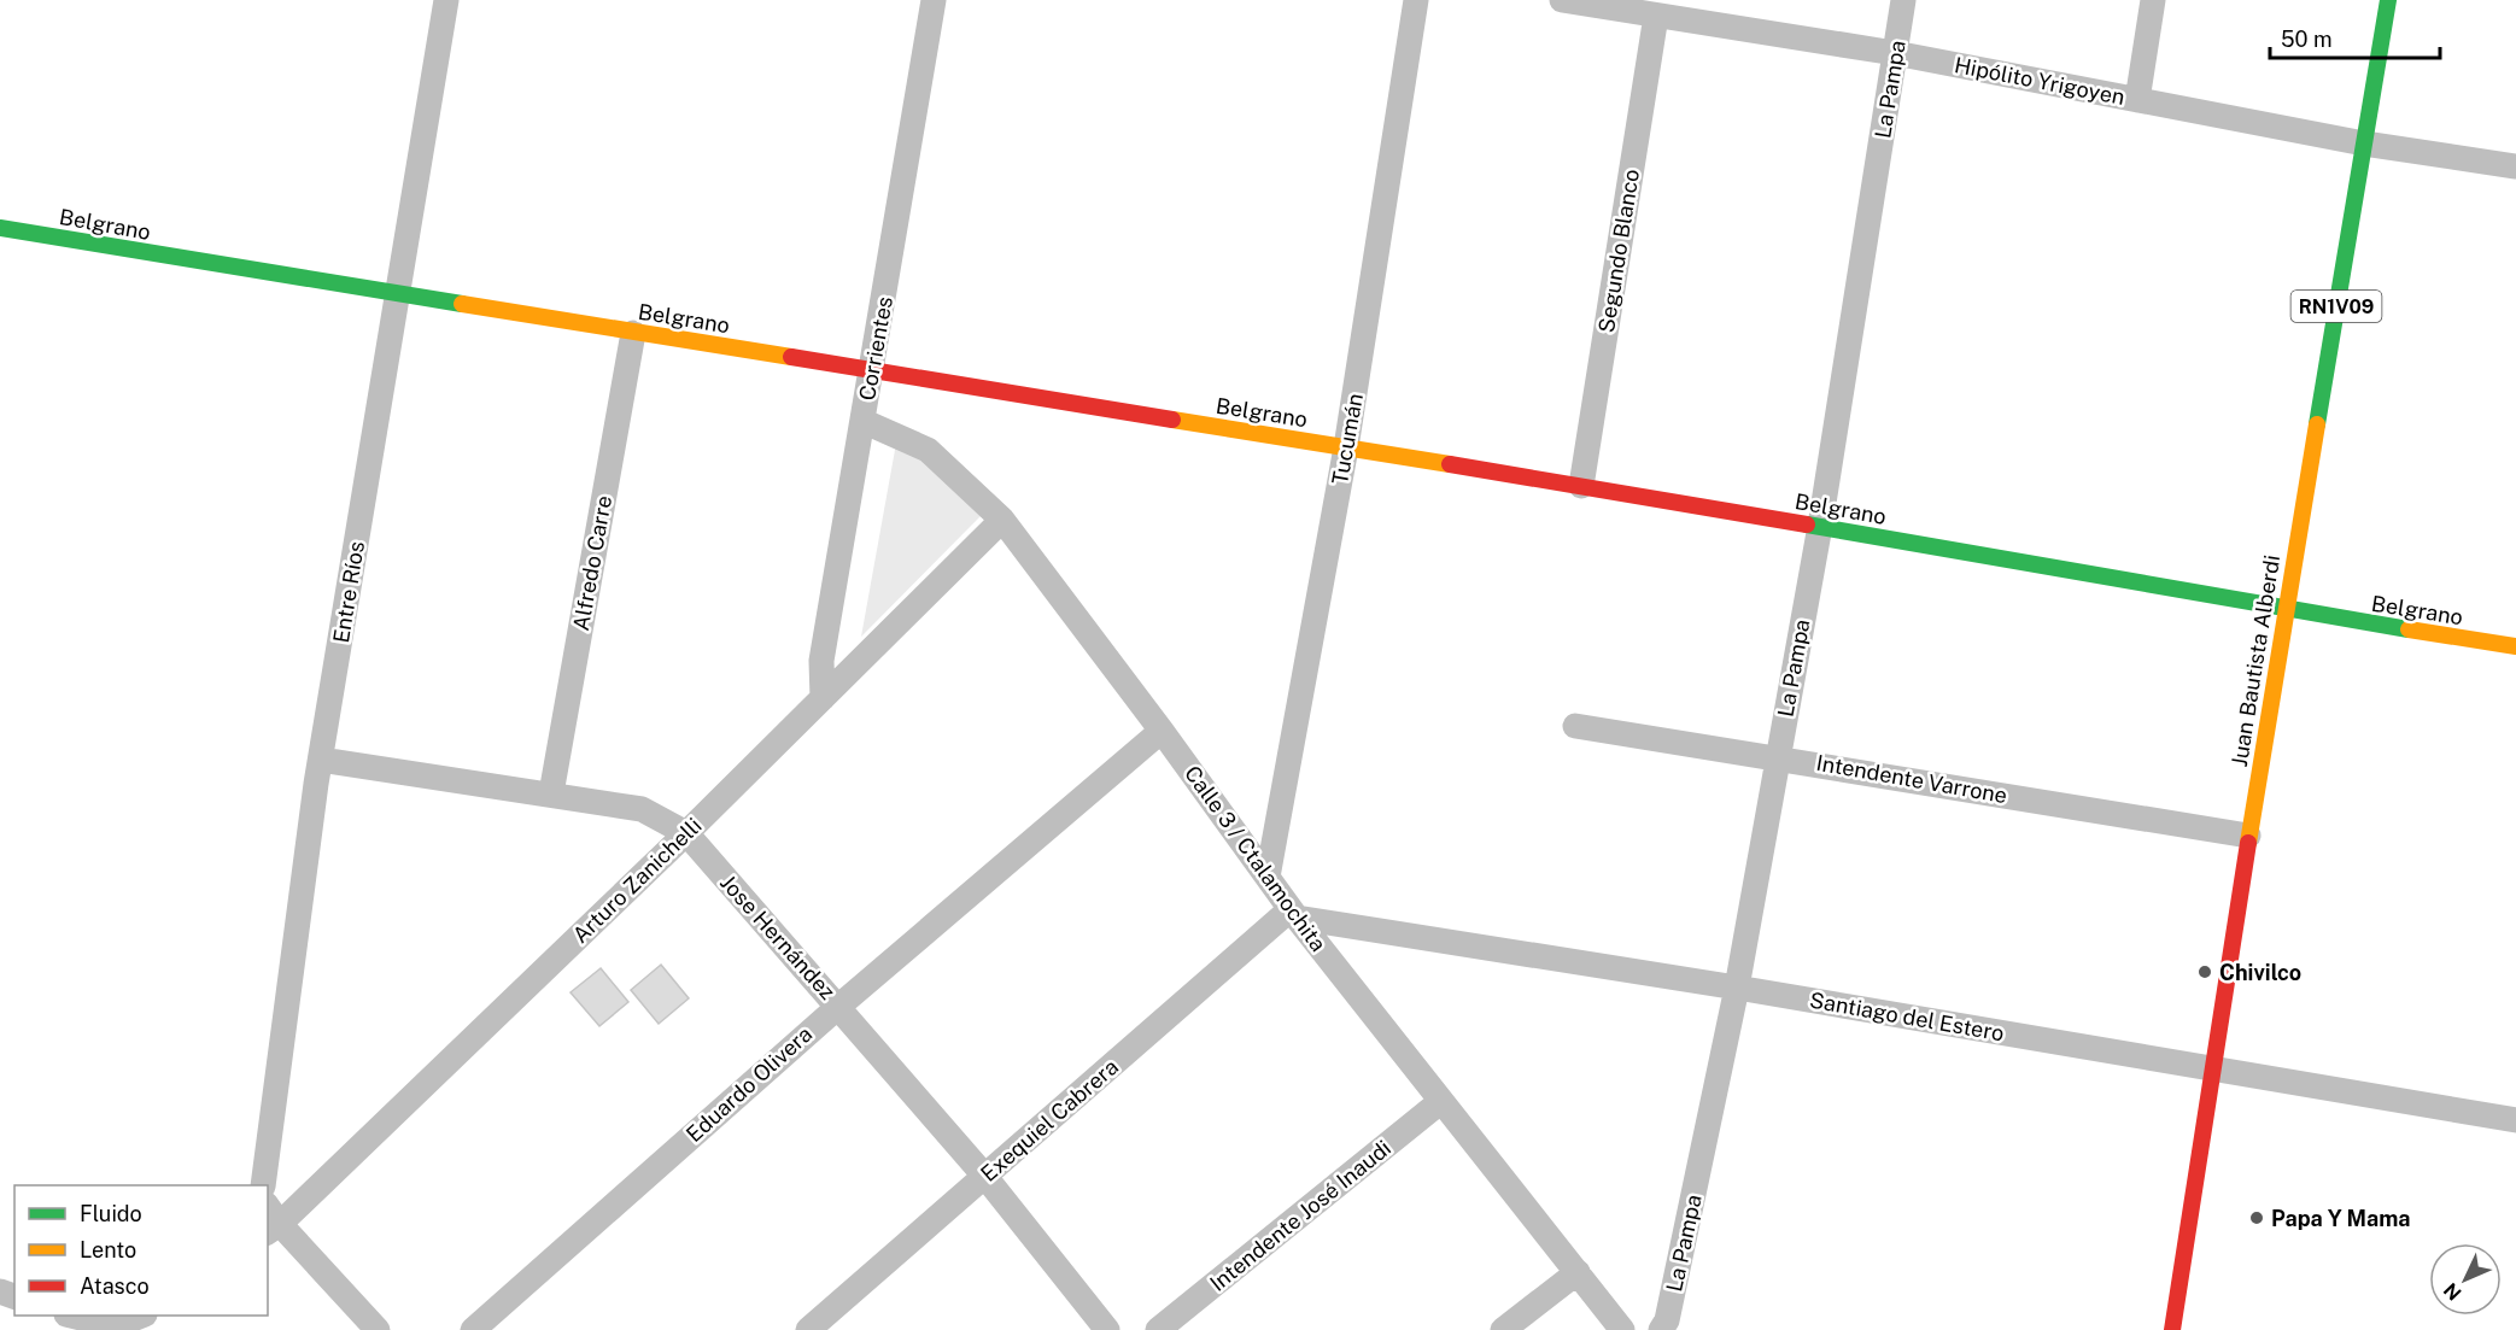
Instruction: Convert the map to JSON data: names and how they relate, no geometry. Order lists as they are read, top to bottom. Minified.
{"streets":{"street":["Hipólito Yrigoyen","La Pampa","Belgrano","Segundo Blanco","RN1V09","Corrientes","Tucumán","Alfredo Carre","Entre Ríos","Juan Bautista Alberdi","Intendente Varrone","Calle 3 / Ctalamochita","Arturo Zanichelli","Jose Hernández","Santiago del Estero","Eduardo Olivera","Exequiel Cabrera","Intendente José Inaudi"]},"crossings":[["Hipólito Yrigoyen","La Pampa"],["Hipólito Yrigoyen","Segundo Blanco"],["Hipólito Yrigoyen","Juan Bautista Alberdi"],["La Pampa","Belgrano"],["La Pampa","Intendente Varrone"],["La Pampa","Santiago del Estero"],["Belgrano","Segundo Blanco"],["Belgrano","Corrientes"],["Belgrano","Tucumán"],["Belgrano","Alfredo Carre"],["Belgrano","Entre Ríos"],["Belgrano","Juan Bautista Alberdi"],["Corrientes","Calle 3 / Ctalamochita"],["Corrientes","Arturo Zanichelli"],["Tucumán","Calle 3 / Ctalamochita"],["Alfredo Carre","Jose Hernández"],["Entre Ríos","Jose Hernández"],["Juan Bautista Alberdi","Intendente Varrone"],["Juan Bautista Alberdi","Santiago del Estero"],["Calle 3 / Ctalamochita","Arturo Zanichelli"],["Calle 3 / Ctalamochita","Santiago del Estero"],["Calle 3 / Ctalamochita","Eduardo Olivera"],["Calle 3 / Ctalamochita","Exequiel Cabrera"],["Calle 3 / Ctalamochita","Intendente José Inaudi"],["Arturo Zanichelli","Jose Hernández"],["Jose Hernández","Eduardo Olivera"],["Jose Hernández","Exequiel Cabrera"],["Santiago del Estero","Exequiel Cabrera"]],"places":["Chivilco","Papa Y Mama"],"legend":["Fluido","Lento","Atasco"],"scale_bar":"50 m","north":"bottom left"}
